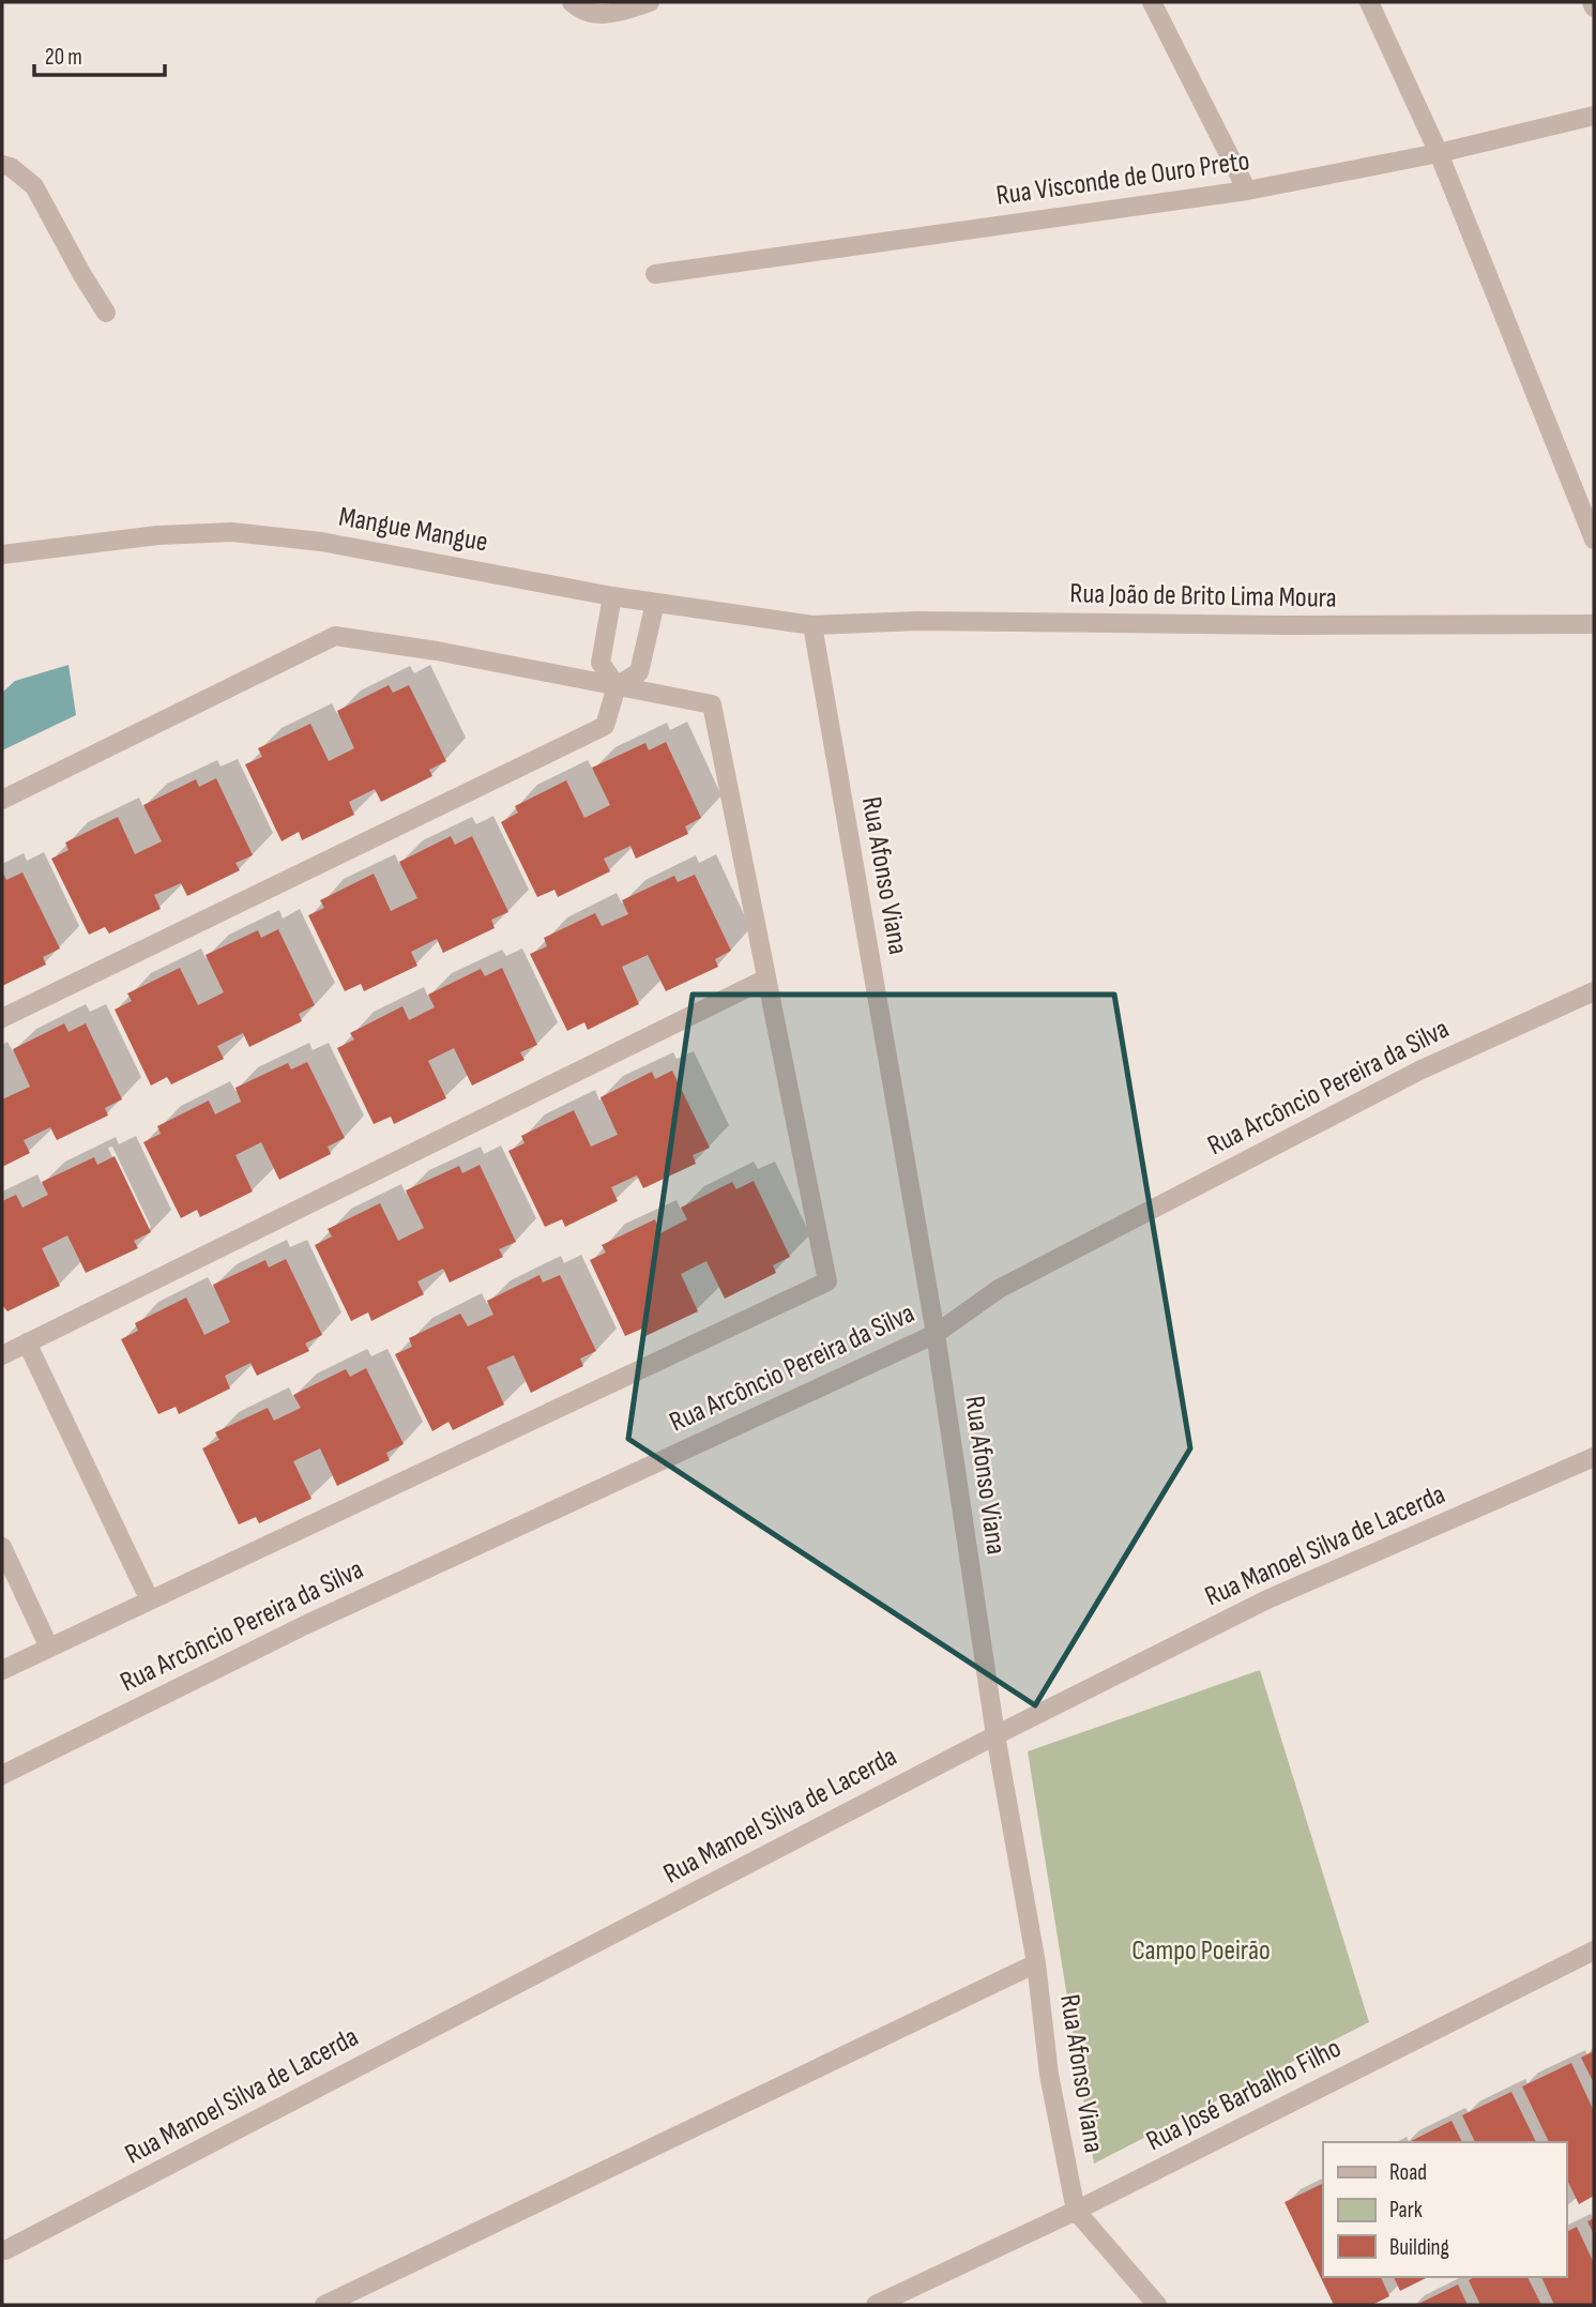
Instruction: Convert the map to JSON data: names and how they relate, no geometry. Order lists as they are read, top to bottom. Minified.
{"streets":{"street":["Rua Visconde de Ouro Preto","Mangue Mangue","Rua João de Brito Lima Moura","Rua Afonso Viana","Rua Arcôncio Pereira da Silva","Rua Manoel Silva de Lacerda","Rua José Barbalho Filho"]},"crossings":[["Mangue Mangue","Rua João de Brito Lima Moura"],["Mangue Mangue","Rua Afonso Viana"],["Rua João de Brito Lima Moura","Rua Afonso Viana"],["Rua Afonso Viana","Rua Arcôncio Pereira da Silva"],["Rua Afonso Viana","Rua Manoel Silva de Lacerda"],["Rua Afonso Viana","Rua José Barbalho Filho"]],"parks":["Campo Poeirão"],"legend":["Road","Park","Building"],"scale_bar":"20 m"}
